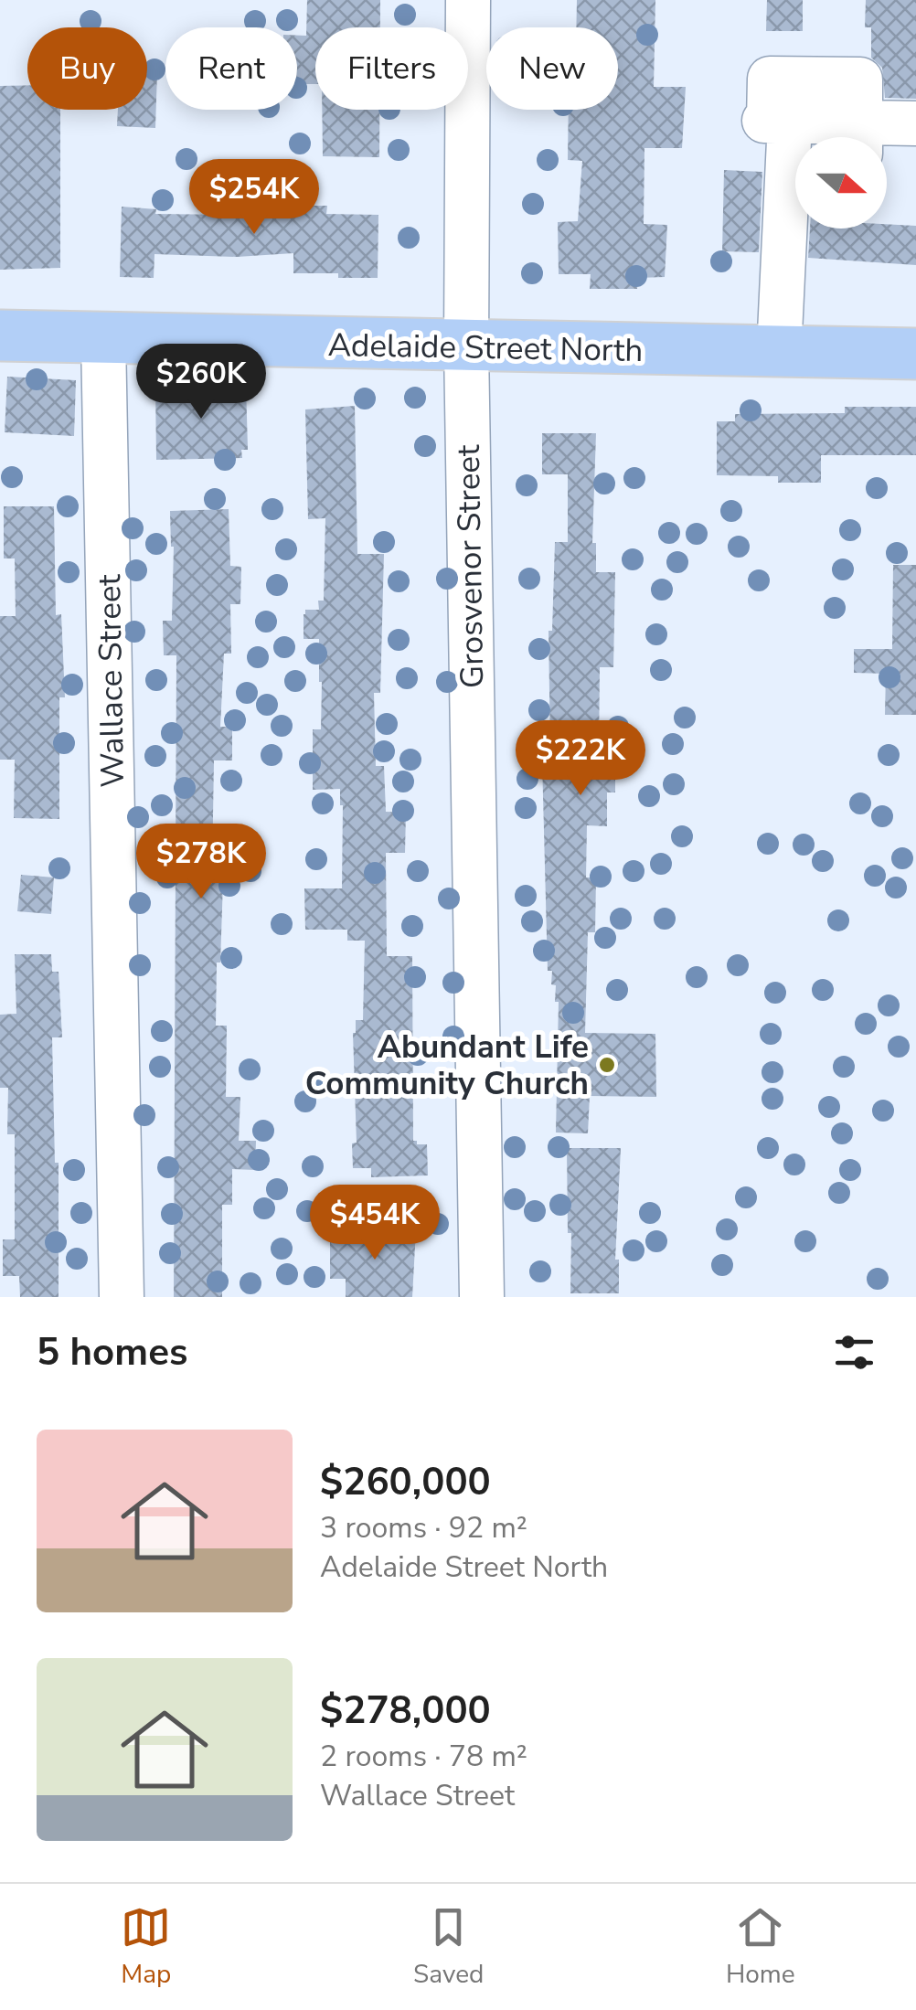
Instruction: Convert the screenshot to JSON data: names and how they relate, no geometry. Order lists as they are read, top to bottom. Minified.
{"streets":{"main road":["Adelaide Street North"],"street":["Grosvenor Street","Wallace Street"]},"crossings":[["Adelaide Street North","Grosvenor Street"],["Adelaide Street North","Wallace Street"]],"places":["Abundant Life Community Church"],"north":"right","page":{"chip":["Buy","Rent","Filters","New"],"price":["$254K","$260K","$222K","$278K","$454K"],"heading":"5 homes","list":[{"name":"$260,000","note":"3 rooms · 92 m² · Adelaide Street North"},{"name":"$278,000","note":"2 rooms · 78 m² · Wallace Street"}],"tabs":["Map","Saved","Home"]}}
